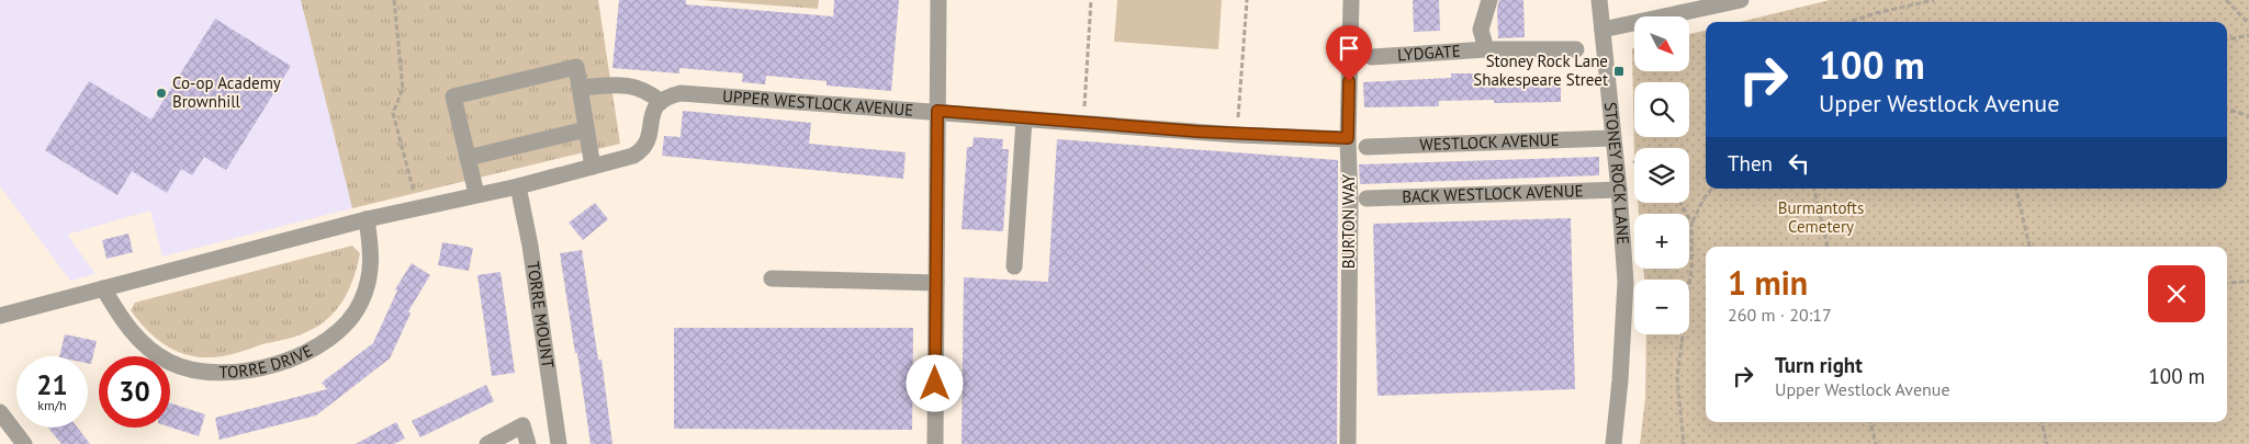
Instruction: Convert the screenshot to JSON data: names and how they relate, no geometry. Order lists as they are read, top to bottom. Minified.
{"streets":{"street":["LYDGATE","UPPER WESTLOCK AVENUE","WESTLOCK AVENUE","STONEY ROCK LANE","BACK WESTLOCK AVENUE","BURTON WAY","TORRE MOUNT","TORRE DRIVE"]},"crossings":[["UPPER WESTLOCK AVENUE","BURTON WAY"],["WESTLOCK AVENUE","STONEY ROCK LANE"],["STONEY ROCK LANE","BACK WESTLOCK AVENUE"]],"parks":["Burmantofts Cemetery"],"places":{"transit":["Stoney Rock Lane Shakespeare Street"],"other":["Co-op Academy Brownhill"]},"north":"bottom right","page":{"map_buttons":["+","−"],"turn":["100 m","Upper Westlock Avenue"],"then":"Then","heading":["1 min","260 m · 20:17"],"list":[{"name":"Turn right","note":"Upper Westlock Avenue","value":"100 m"}],"speed":"21 km/h","limit":"30"}}
